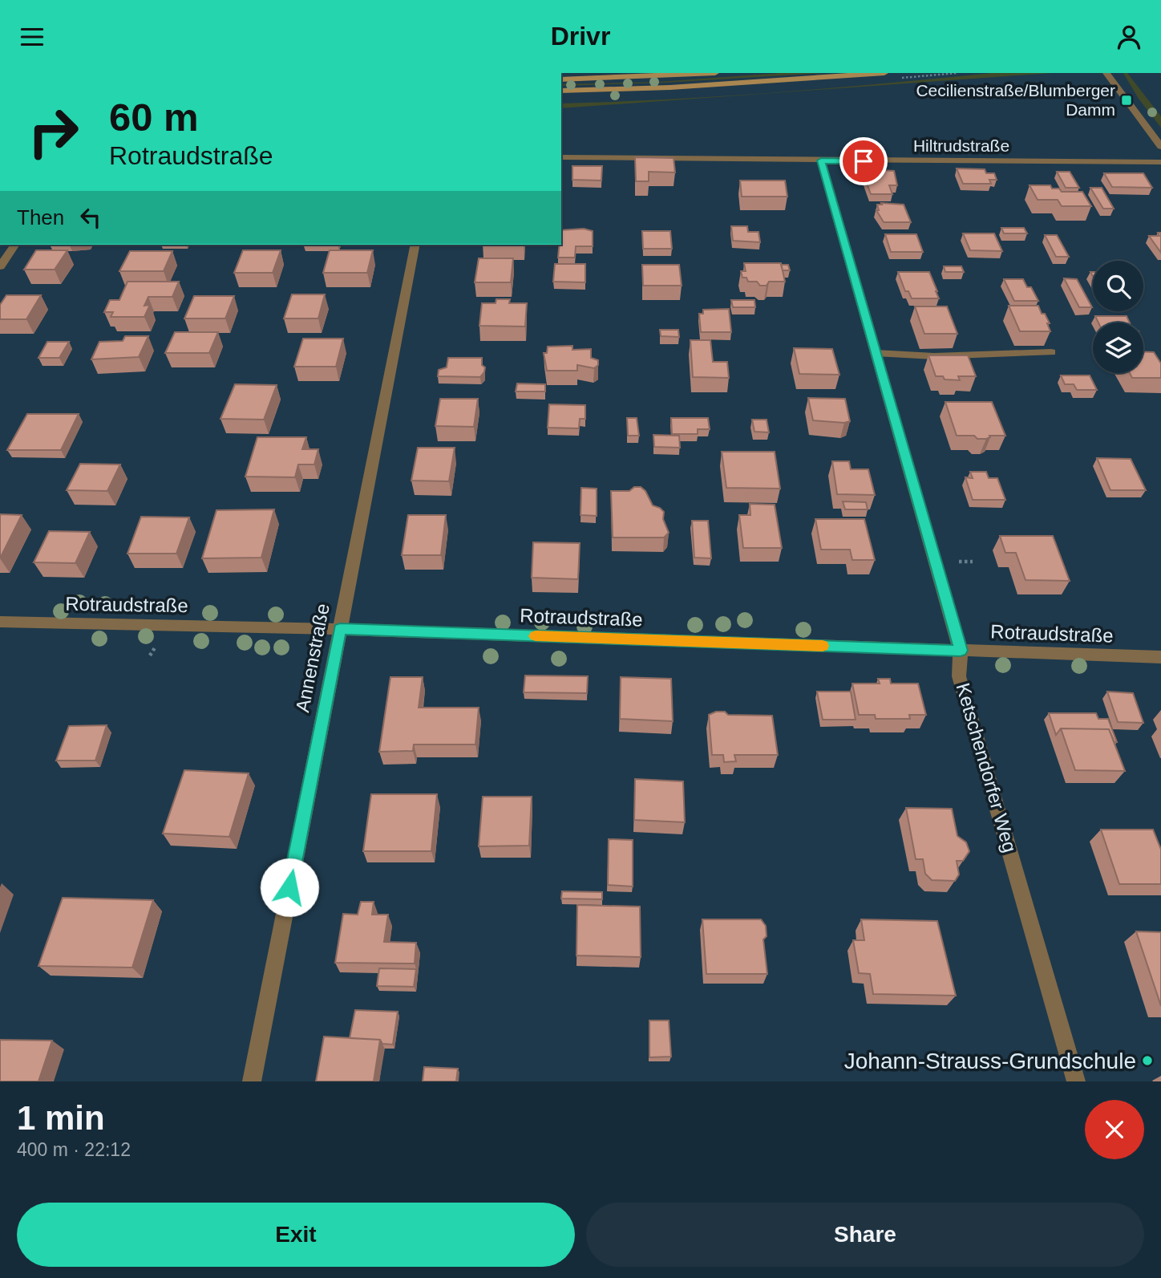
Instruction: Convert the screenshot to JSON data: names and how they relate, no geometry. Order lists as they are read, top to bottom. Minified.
{"streets":{"street":["Hiltrudstraße","Rotraudstraße","Annenstraße","Ketschendorfer Weg"]},"crossings":[["Hiltrudstraße","Ketschendorfer Weg"],["Rotraudstraße","Annenstraße"],["Rotraudstraße","Ketschendorfer Weg"]],"places":{"transit":["Cecilienstraße/Blumberger Damm"],"other":["Johann-Strauss-Grundschule"]},"page":{"header":"Drivr","turn":["60 m","Rotraudstraße"],"then":"Then","heading":["1 min","400 m · 22:12"],"buttons":["Exit","Share"]}}
